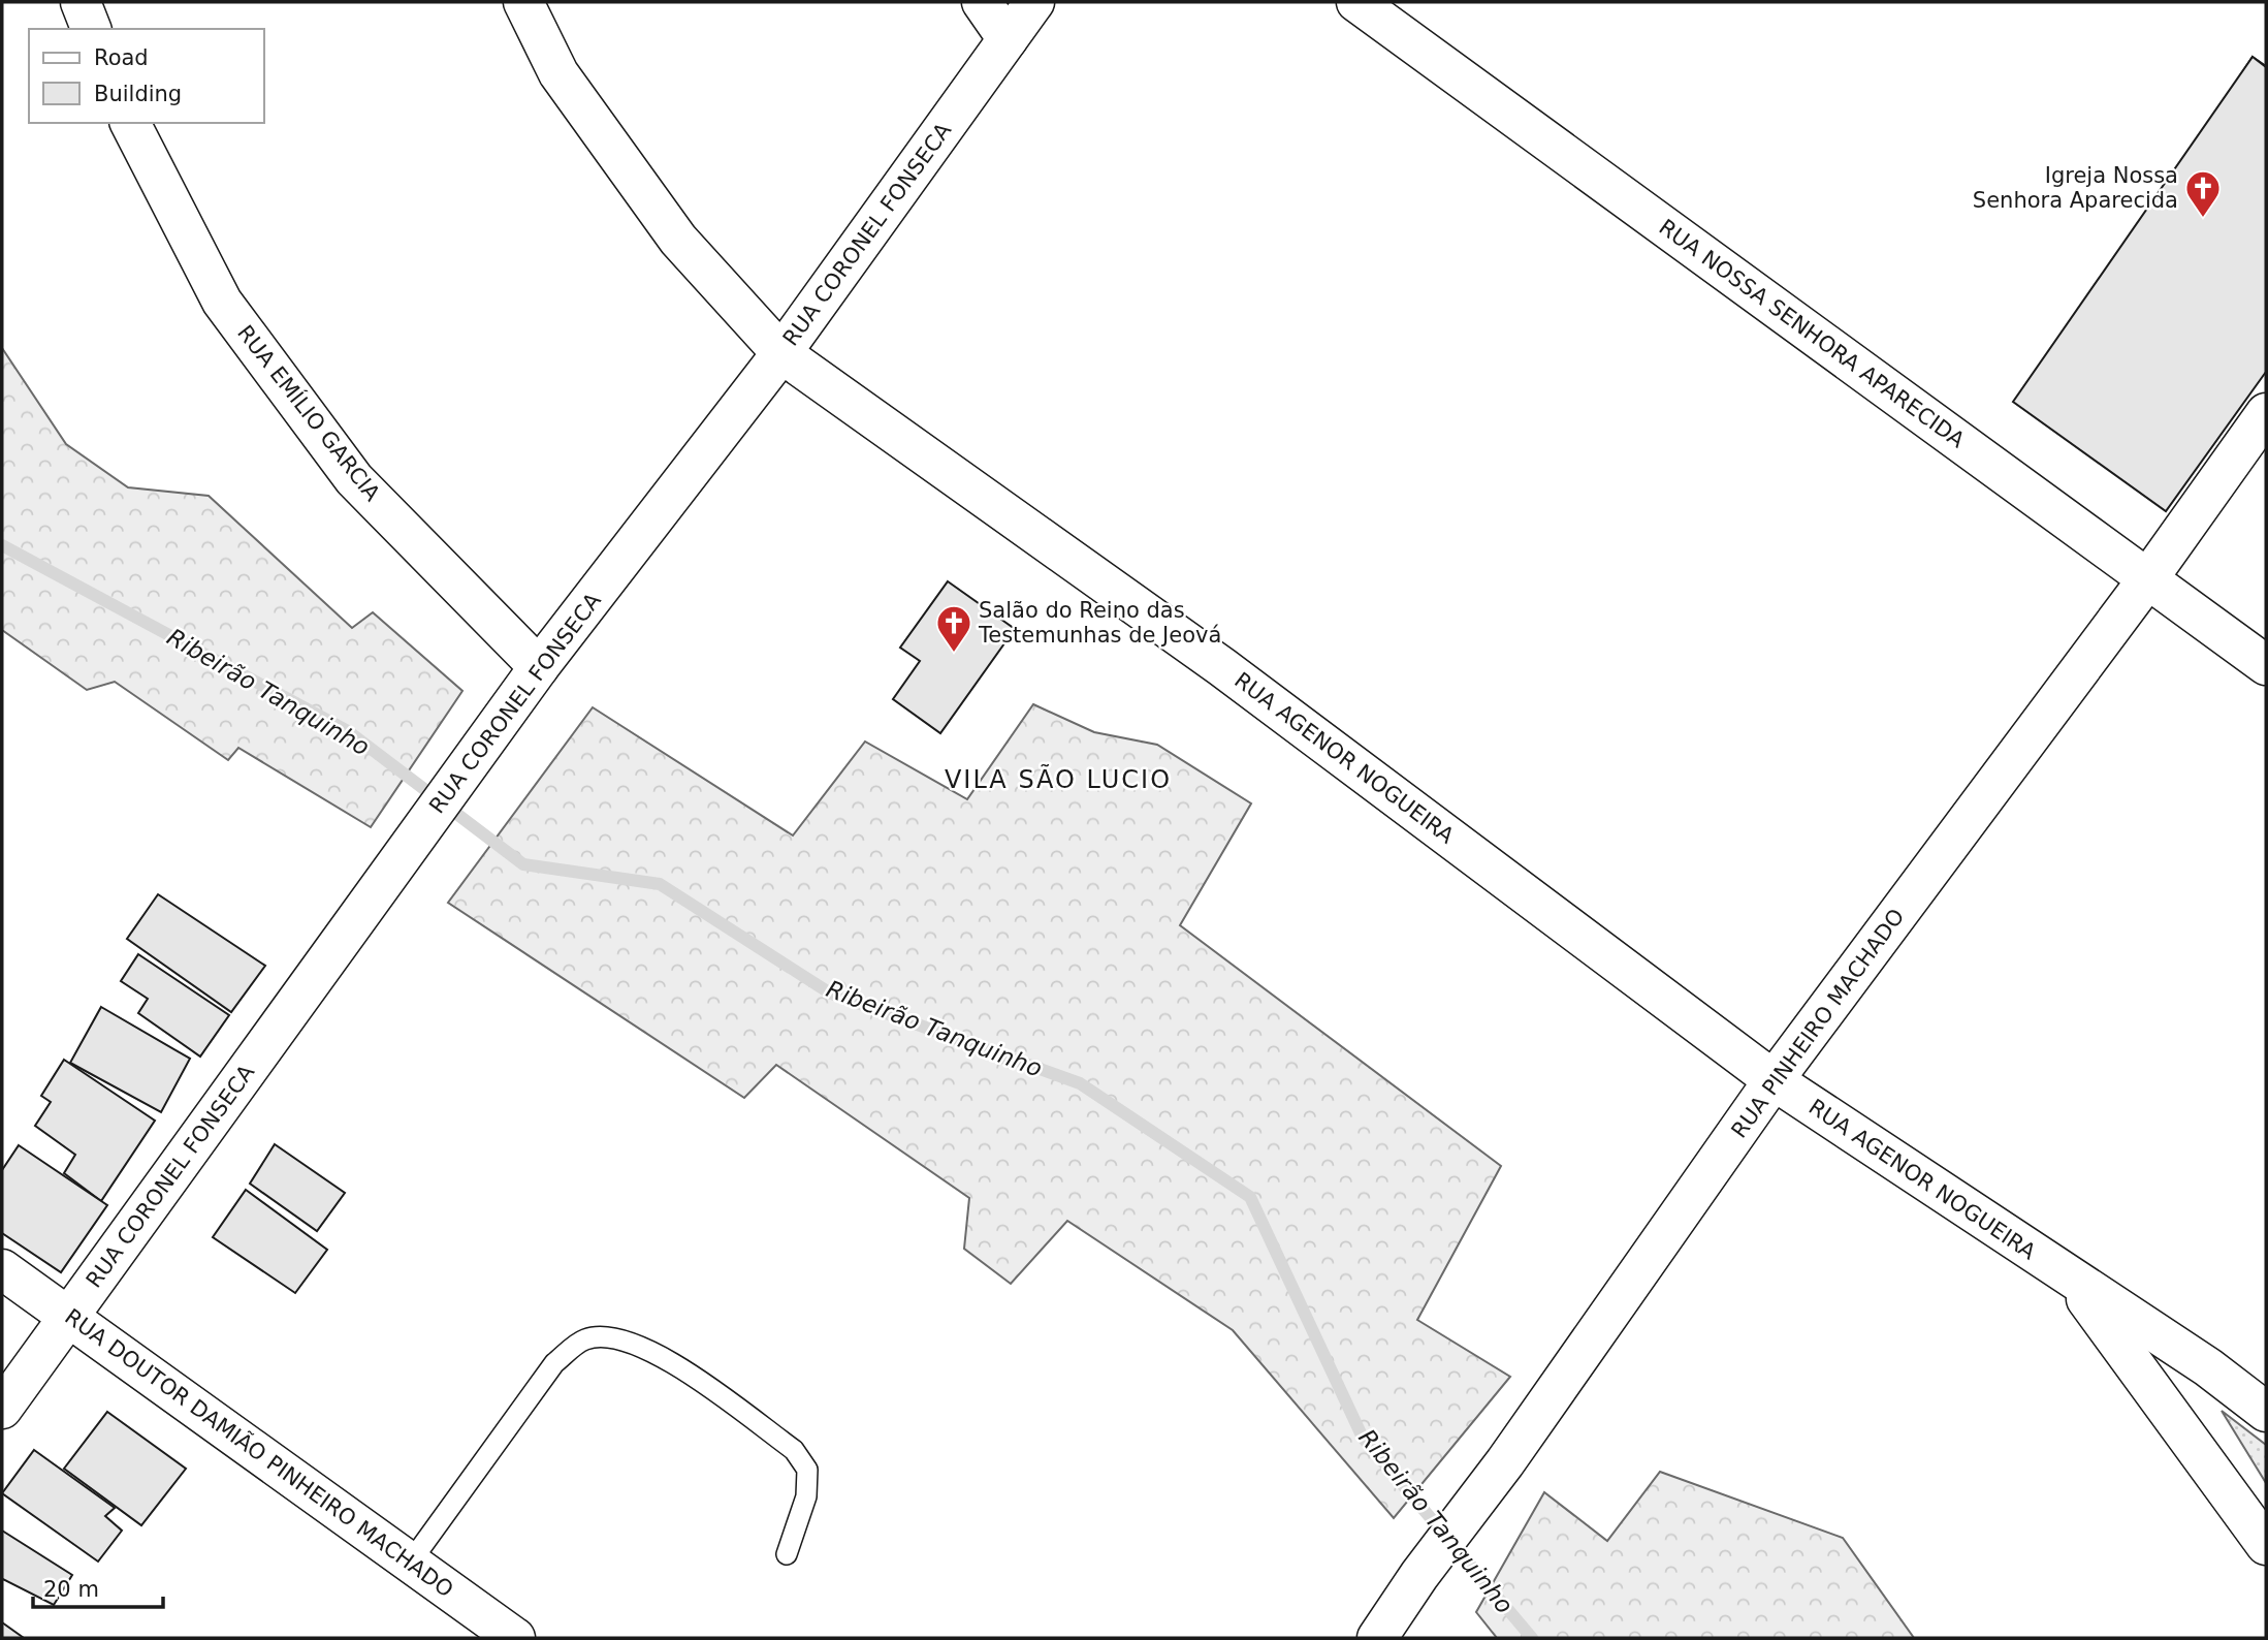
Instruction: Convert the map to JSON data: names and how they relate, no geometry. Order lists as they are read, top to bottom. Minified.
{"streets":{"street":["RUA CORONEL FONSECA","RUA NOSSA SENHORA APARECIDA","RUA EMÍLIO GARCIA","RUA AGENOR NOGUEIRA","RUA PINHEIRO MACHADO","RUA DOUTOR DAMIÃO PINHEIRO MACHADO"]},"crossings":[["RUA CORONEL FONSECA","RUA EMÍLIO GARCIA"],["RUA CORONEL FONSECA","RUA AGENOR NOGUEIRA"],["RUA CORONEL FONSECA","RUA DOUTOR DAMIÃO PINHEIRO MACHADO"],["RUA NOSSA SENHORA APARECIDA","RUA PINHEIRO MACHADO"],["RUA AGENOR NOGUEIRA","RUA PINHEIRO MACHADO"]],"districts":["VILA SÃO LUCIO"],"water":["Ribeirão Tanquinho"],"places":{"church":["Igreja Nossa Senhora Aparecida","Salão do Reino das Testemunhas de Jeová"]},"legend":["Road","Building"],"scale_bar":"20 m"}
